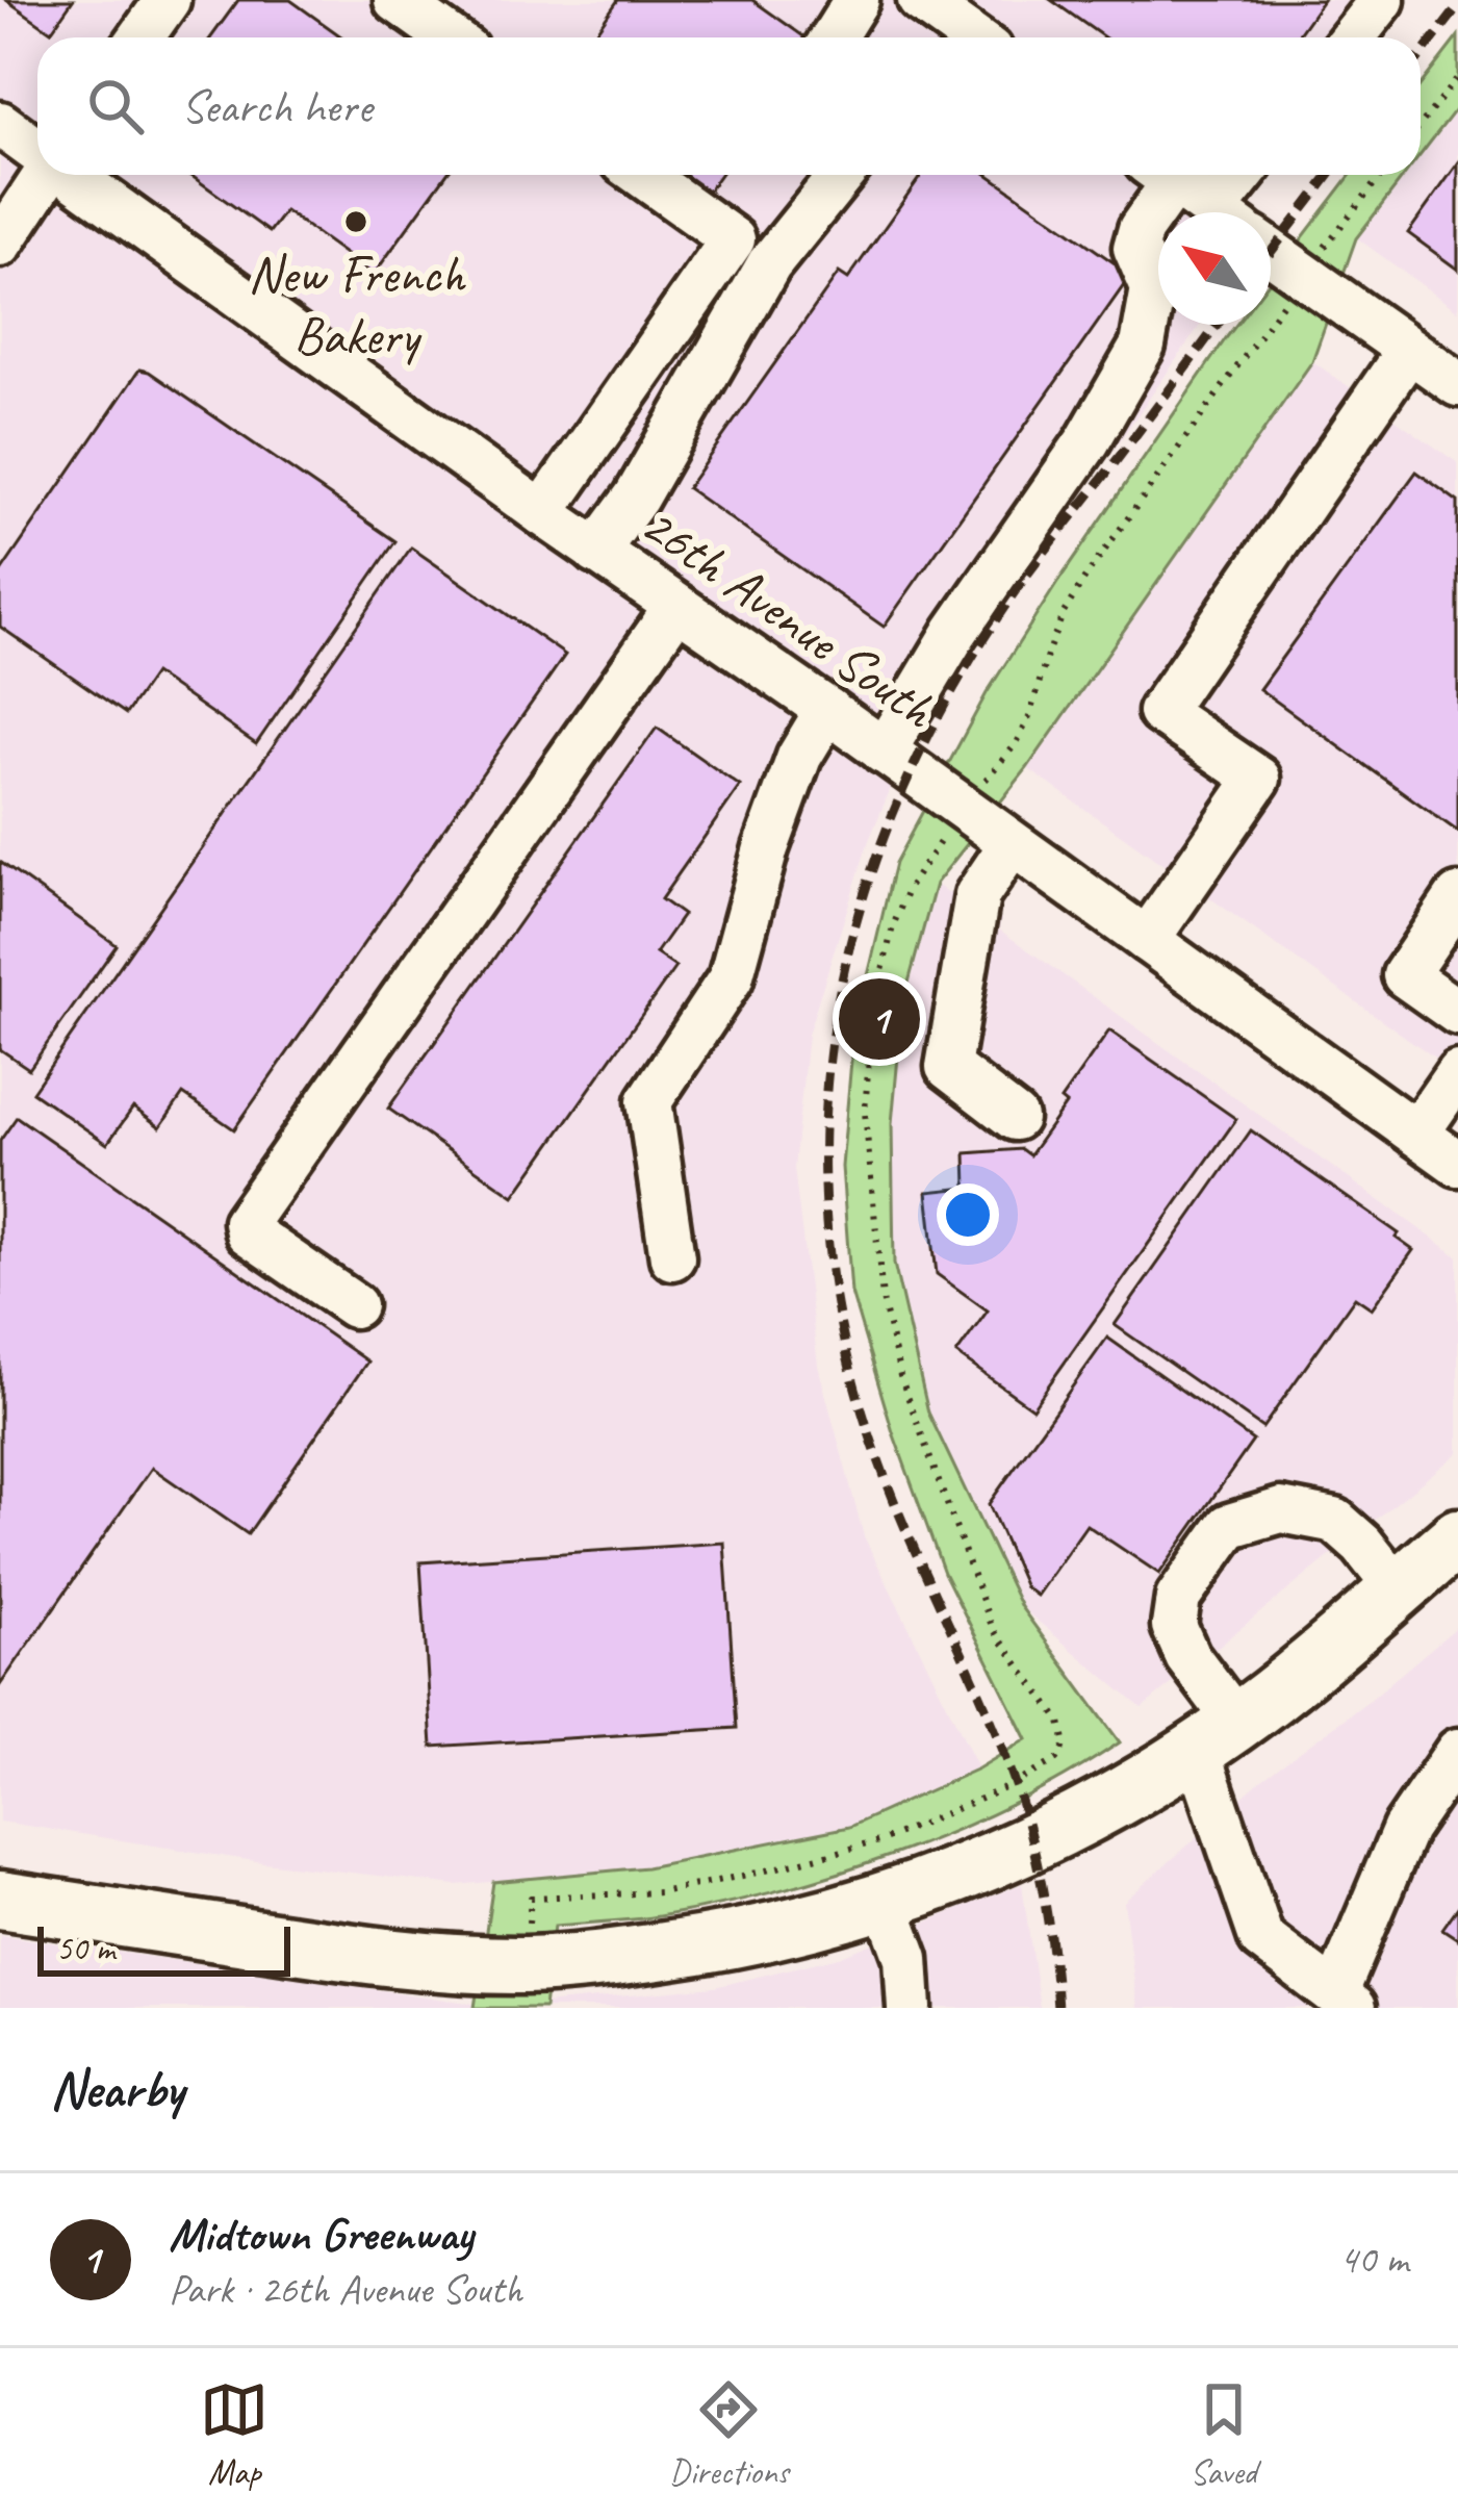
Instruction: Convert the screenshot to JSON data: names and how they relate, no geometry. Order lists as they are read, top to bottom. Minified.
{"streets":{"street":["26th Avenue South"]},"places":["New French Bakery"],"scale_bar":"50 m","north":"top left","page":{"search":"Search here","pins":"1","scale":"50 m","heading":"Nearby","list":[{"mark":"1","name":"Midtown Greenway","note":"Park · 26th Avenue South","value":"40 m"}],"nav":["Map","Directions","Saved"]}}
